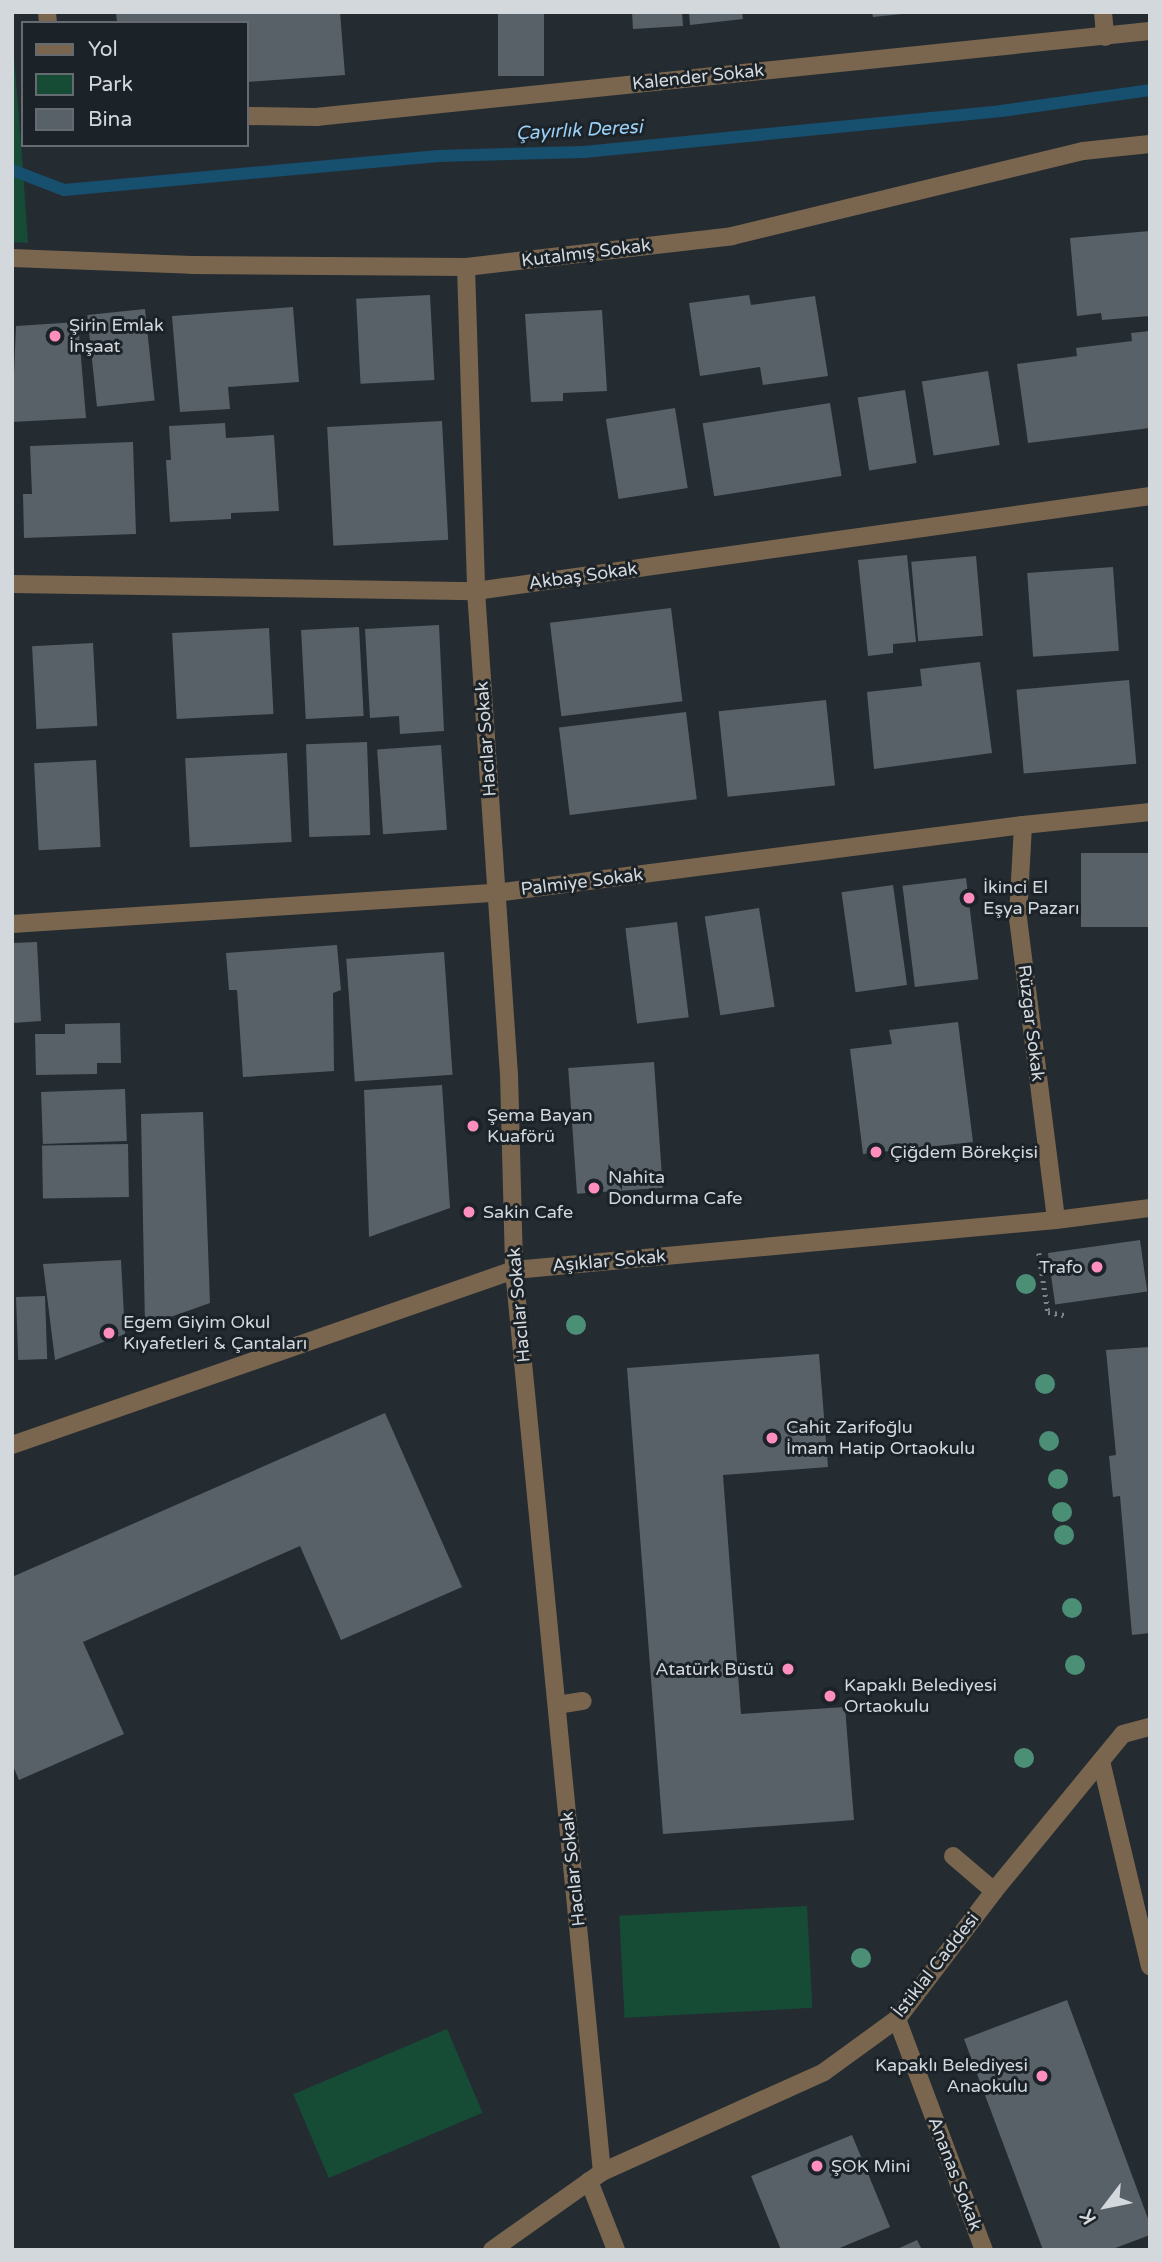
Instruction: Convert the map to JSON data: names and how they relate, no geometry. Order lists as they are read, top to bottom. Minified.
{"streets":{"street":["Kalender Sokak","Kutalmış Sokak","Akbaş Sokak","Hacılar Sokak","Palmiye Sokak","Rüzgar Sokak","Aşıklar Sokak","İstiklal Caddesi","Ananas Sokak"]},"crossings":[["Kutalmış Sokak","Hacılar Sokak"],["Akbaş Sokak","Hacılar Sokak"],["Hacılar Sokak","Palmiye Sokak"],["Hacılar Sokak","Aşıklar Sokak"],["Hacılar Sokak","İstiklal Caddesi"],["Palmiye Sokak","Rüzgar Sokak"],["Rüzgar Sokak","Aşıklar Sokak"],["İstiklal Caddesi","Ananas Sokak"]],"water":["Çayırlık Deresi"],"places":["Şirin Emlak İnşaat","İkinci El Eşya Pazarı","Şema Bayan Kuaförü","Çiğdem Börekçisi","Nahita Dondurma Cafe","Sakin Cafe","Trafo","Egem Giyim Okul Kıyafetleri & Çantaları","Cahit Zarifoğlu İmam Hatip Ortaokulu","Atatürk Büstü","Kapaklı Belediyesi Ortaokulu","Kapaklı Belediyesi Anaokulu","ŞOK Mini"],"legend":["Yol","Park","Bina"],"north":"bottom left"}
